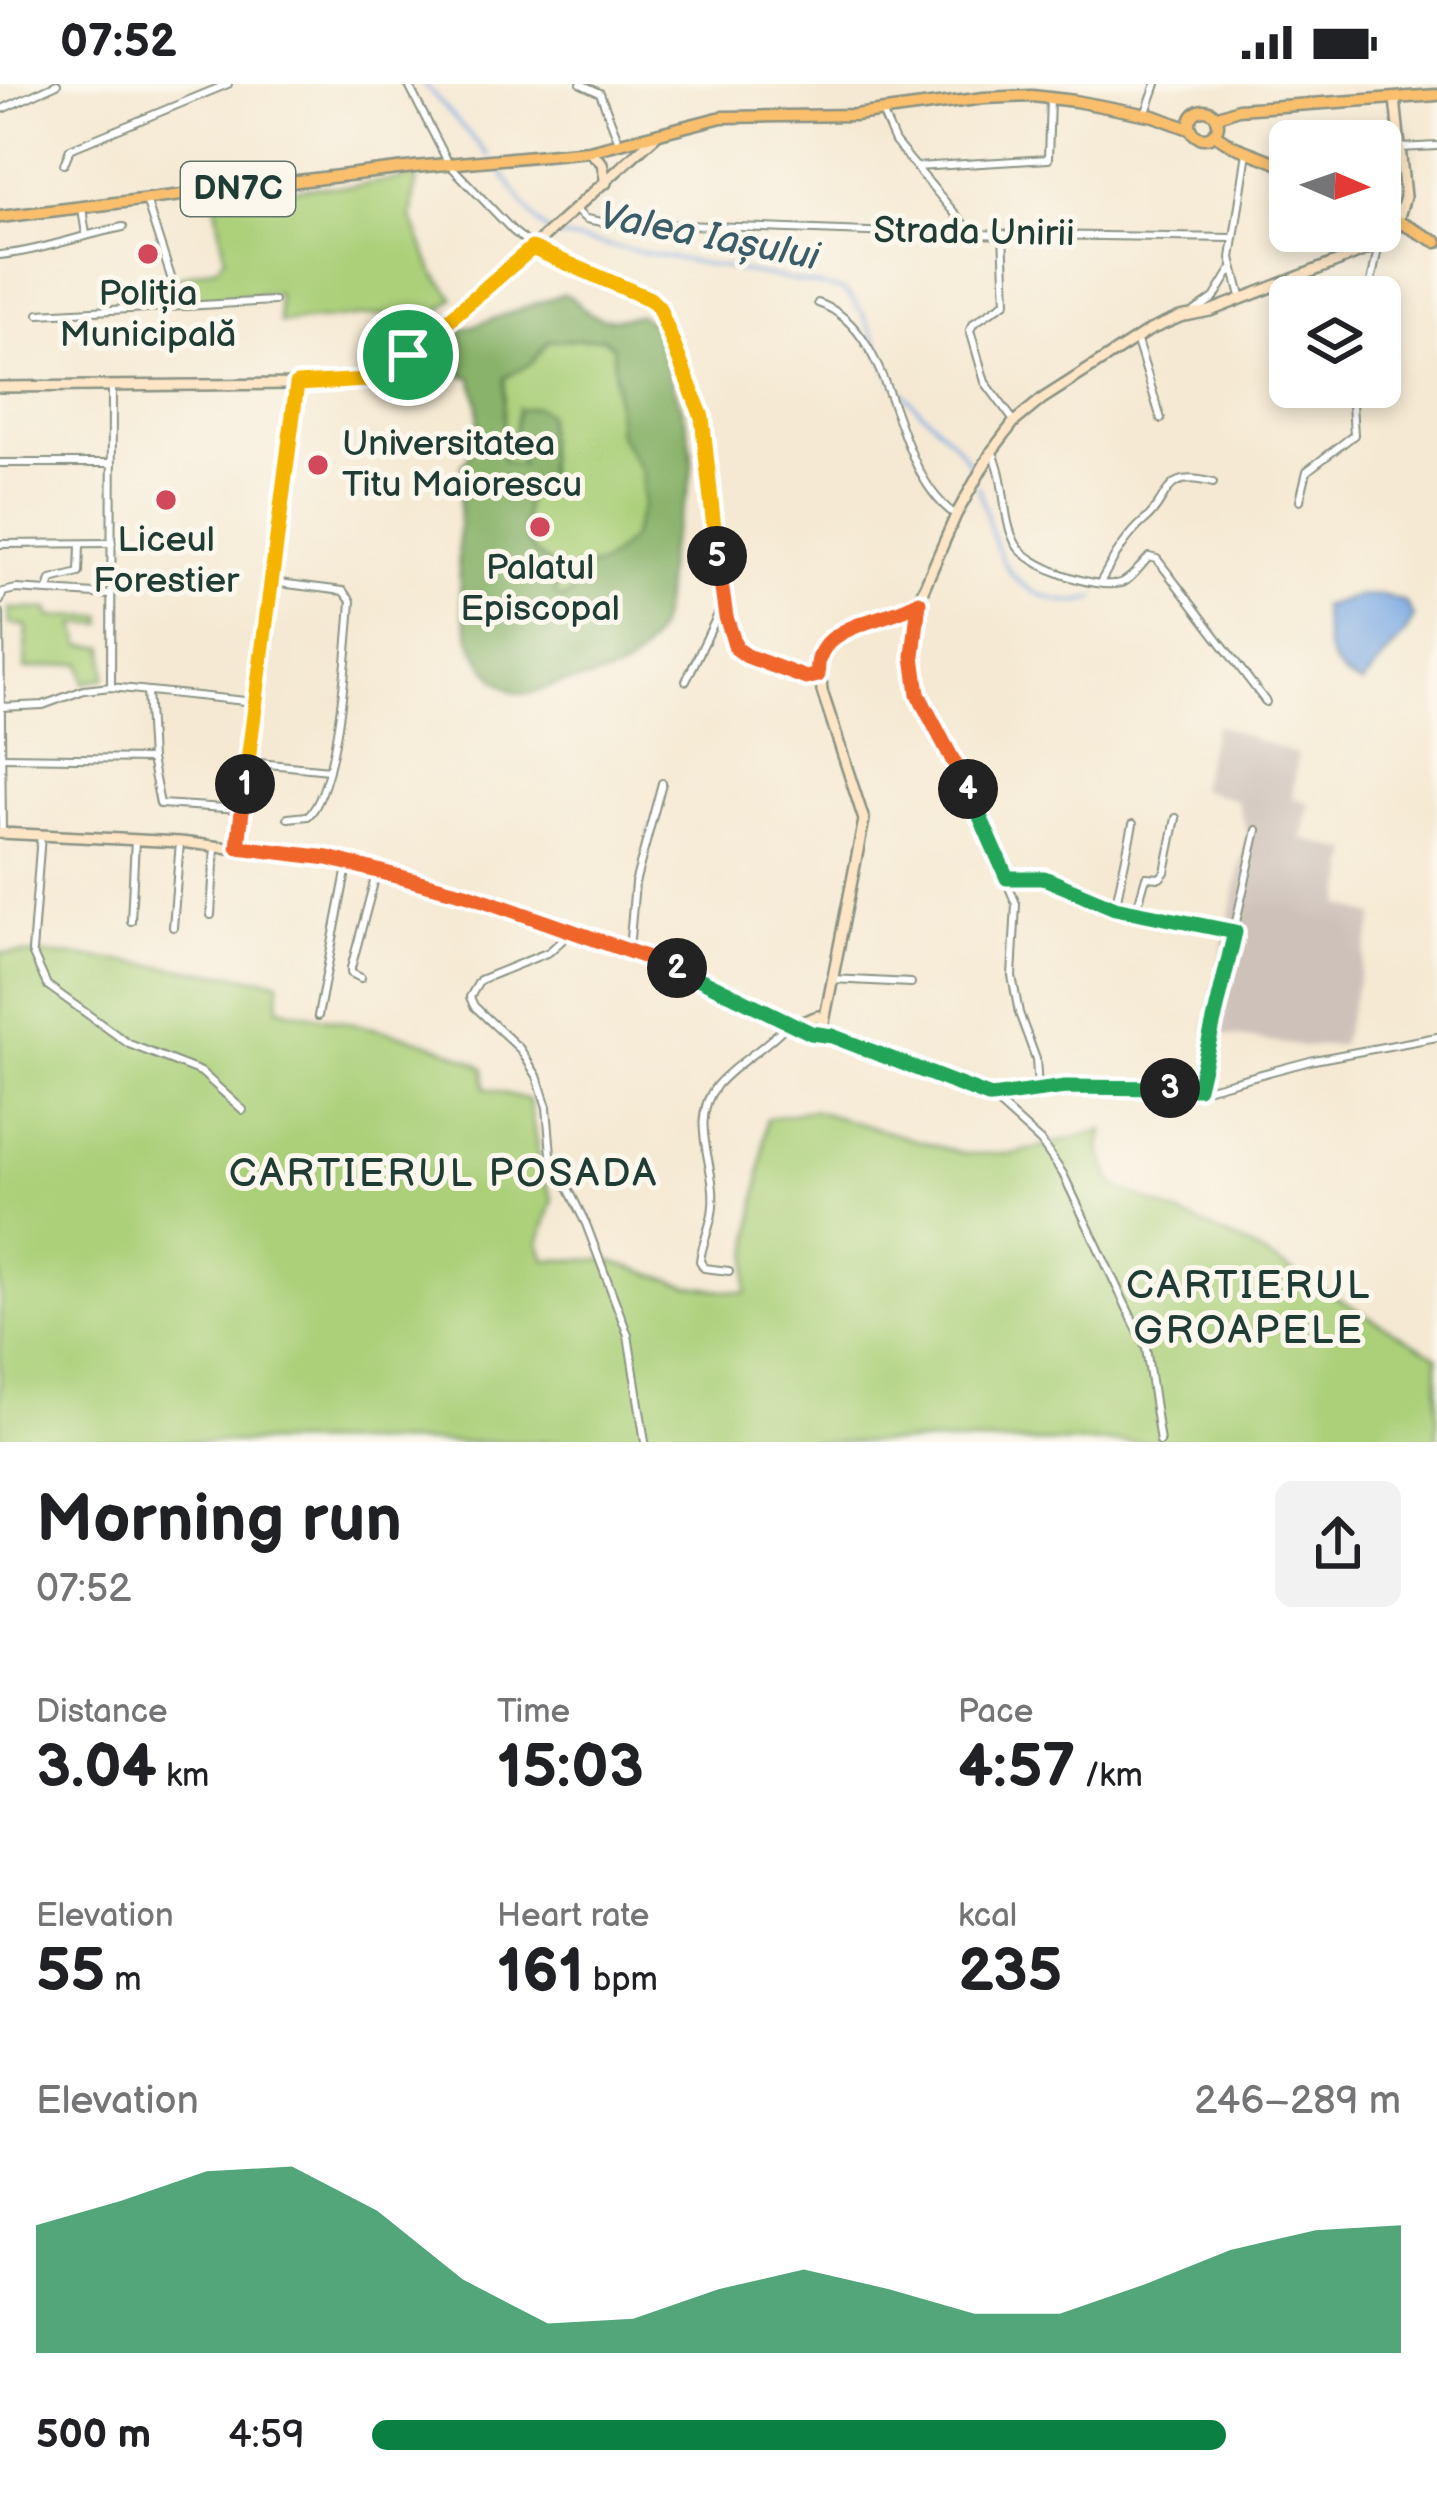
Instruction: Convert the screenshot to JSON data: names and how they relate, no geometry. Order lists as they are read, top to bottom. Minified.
{"streets":{"main road":["DN7C"],"street":["Strada Unirii"]},"districts":["CARTIERUL POSADA","CARTIERUL GROAPELE"],"water":["Valea Iașului"],"places":["Poliția Municipală","Universitatea Titu Maiorescu","Liceul Forestier","Palatul Episcopal"],"north":"right","page":{"status":"07:52","pins":["5","1","4","2","3"],"heading":["Morning run","07:52"],"stats":[["Distance","3.04 km"],["Time","15:03"],["Pace","4:57 /km"],["Elevation","55 m"],["Heart rate","161 bpm"],["kcal","235"]],"chart":["Elevation","246–289 m"],"list":[{"name":"500 m","note":"4:59"}]}}
